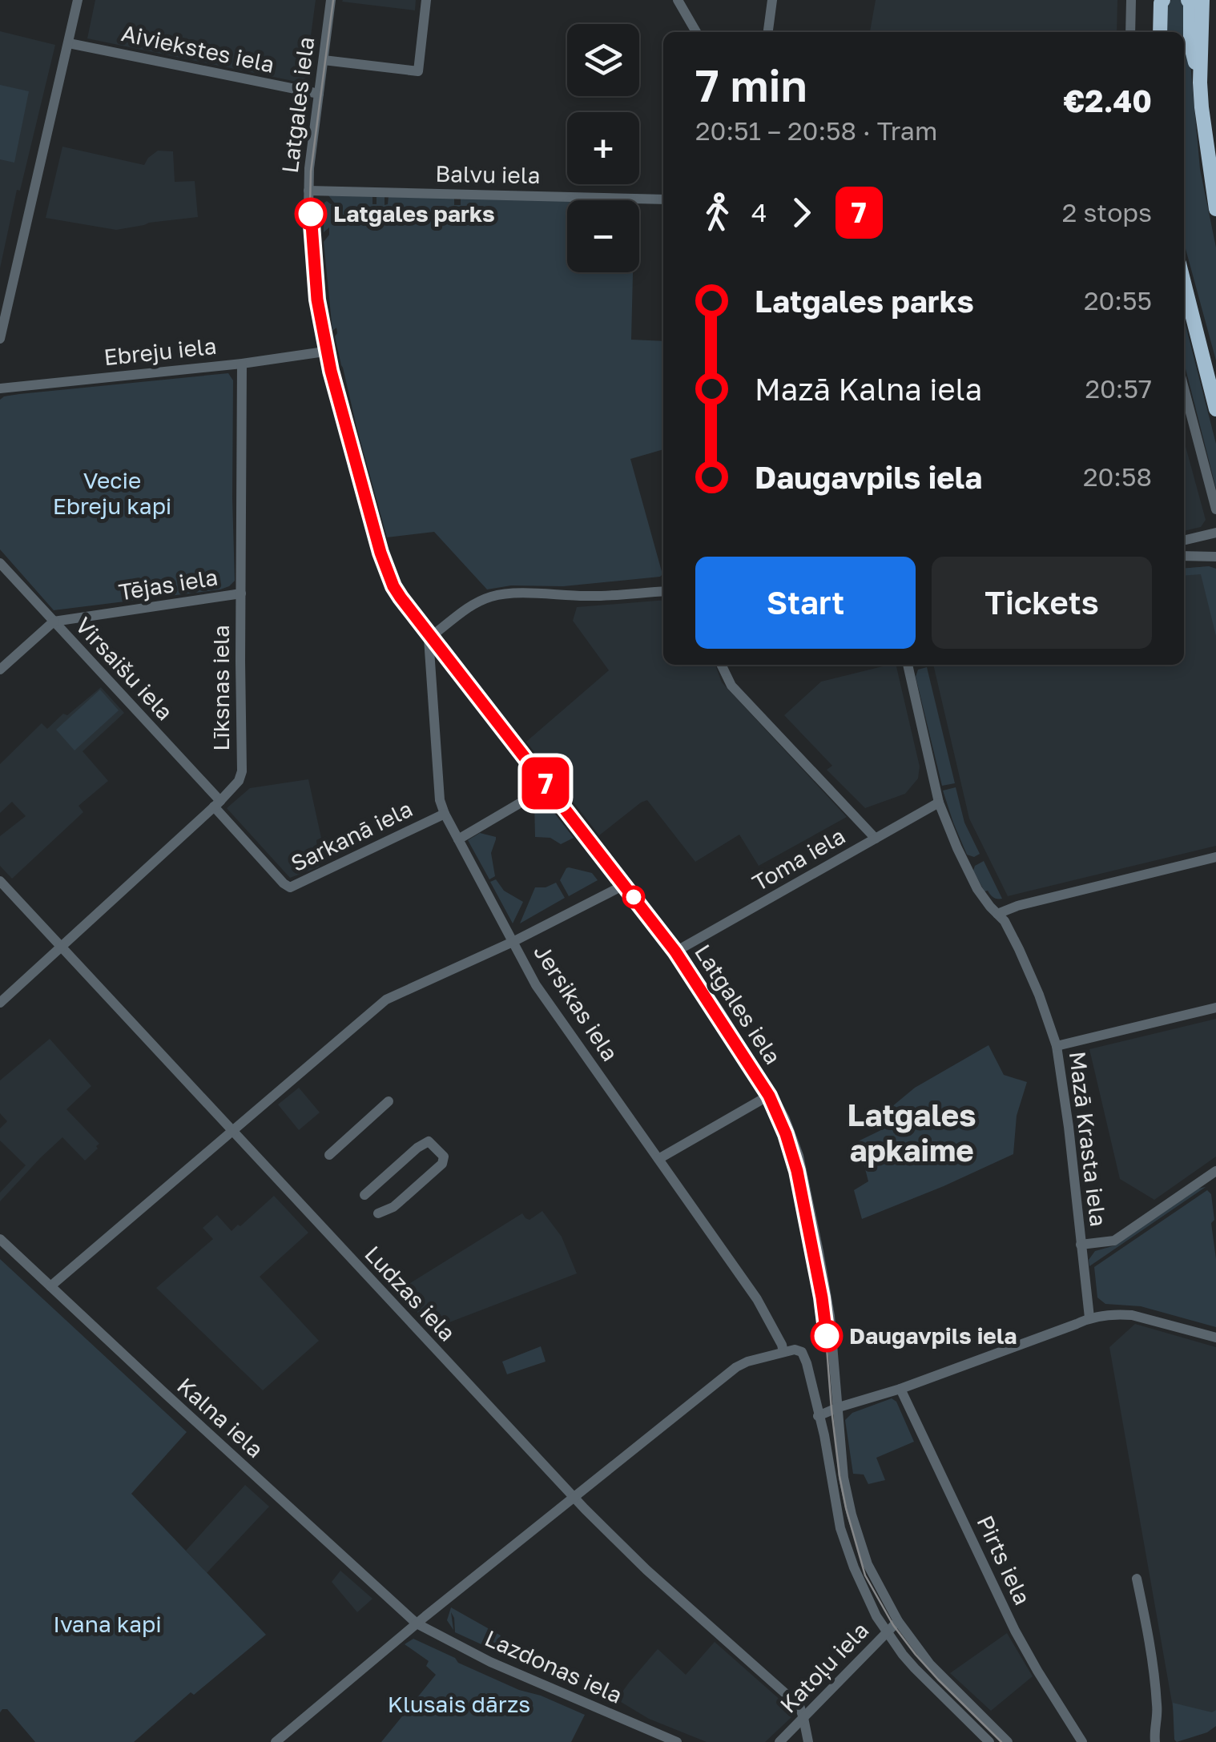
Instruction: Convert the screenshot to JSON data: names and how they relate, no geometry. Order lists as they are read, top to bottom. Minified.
{"streets":{"street":["Aiviekstes iela","Latgales iela","Balvu iela","Ebreju iela","Tējas iela","Virsaišu iela","Līksnas iela","Sarkanā iela","Toma iela","Jersikas iela","Mazā Krasta iela","Ludzas iela","Kalna iela","Pirts iela","Lazdonas iela","Katoļu iela"]},"crossings":[["Aiviekstes iela","Latgales iela"],["Latgales iela","Balvu iela"],["Latgales iela","Ebreju iela"],["Latgales iela","Toma iela"],["Latgales iela","Jersikas iela"],["Latgales iela","Katoļu iela"],["Ebreju iela","Līksnas iela"],["Tējas iela","Virsaišu iela"],["Tējas iela","Līksnas iela"],["Virsaišu iela","Līksnas iela"],["Virsaišu iela","Sarkanā iela"],["Līksnas iela","Sarkanā iela"],["Līksnas iela","Ludzas iela"],["Sarkanā iela","Jersikas iela"],["Toma iela","Mazā Krasta iela"],["Ludzas iela","Katoļu iela"],["Kalna iela","Lazdonas iela"]],"districts":["Latgales apkaime"],"parks":["Vecie Ebreju kapi","Ivana kapi","Klusais dārzs"],"places":["Latgales parks","Daugavpils iela"],"lines":["tram line 7"],"page":{"on_map":"7","map_buttons":["+","−"],"heading":["7 min","20:51 – 20:58 · Tram","€2.40"],"legs":["4","7","2 stops"],"list":[{"name":"Latgales parks","value":"20:55"},{"name":"Mazā Kalna iela","value":"20:57"},{"name":"Daugavpils iela","value":"20:58"}],"buttons":["Start","Tickets"]}}
